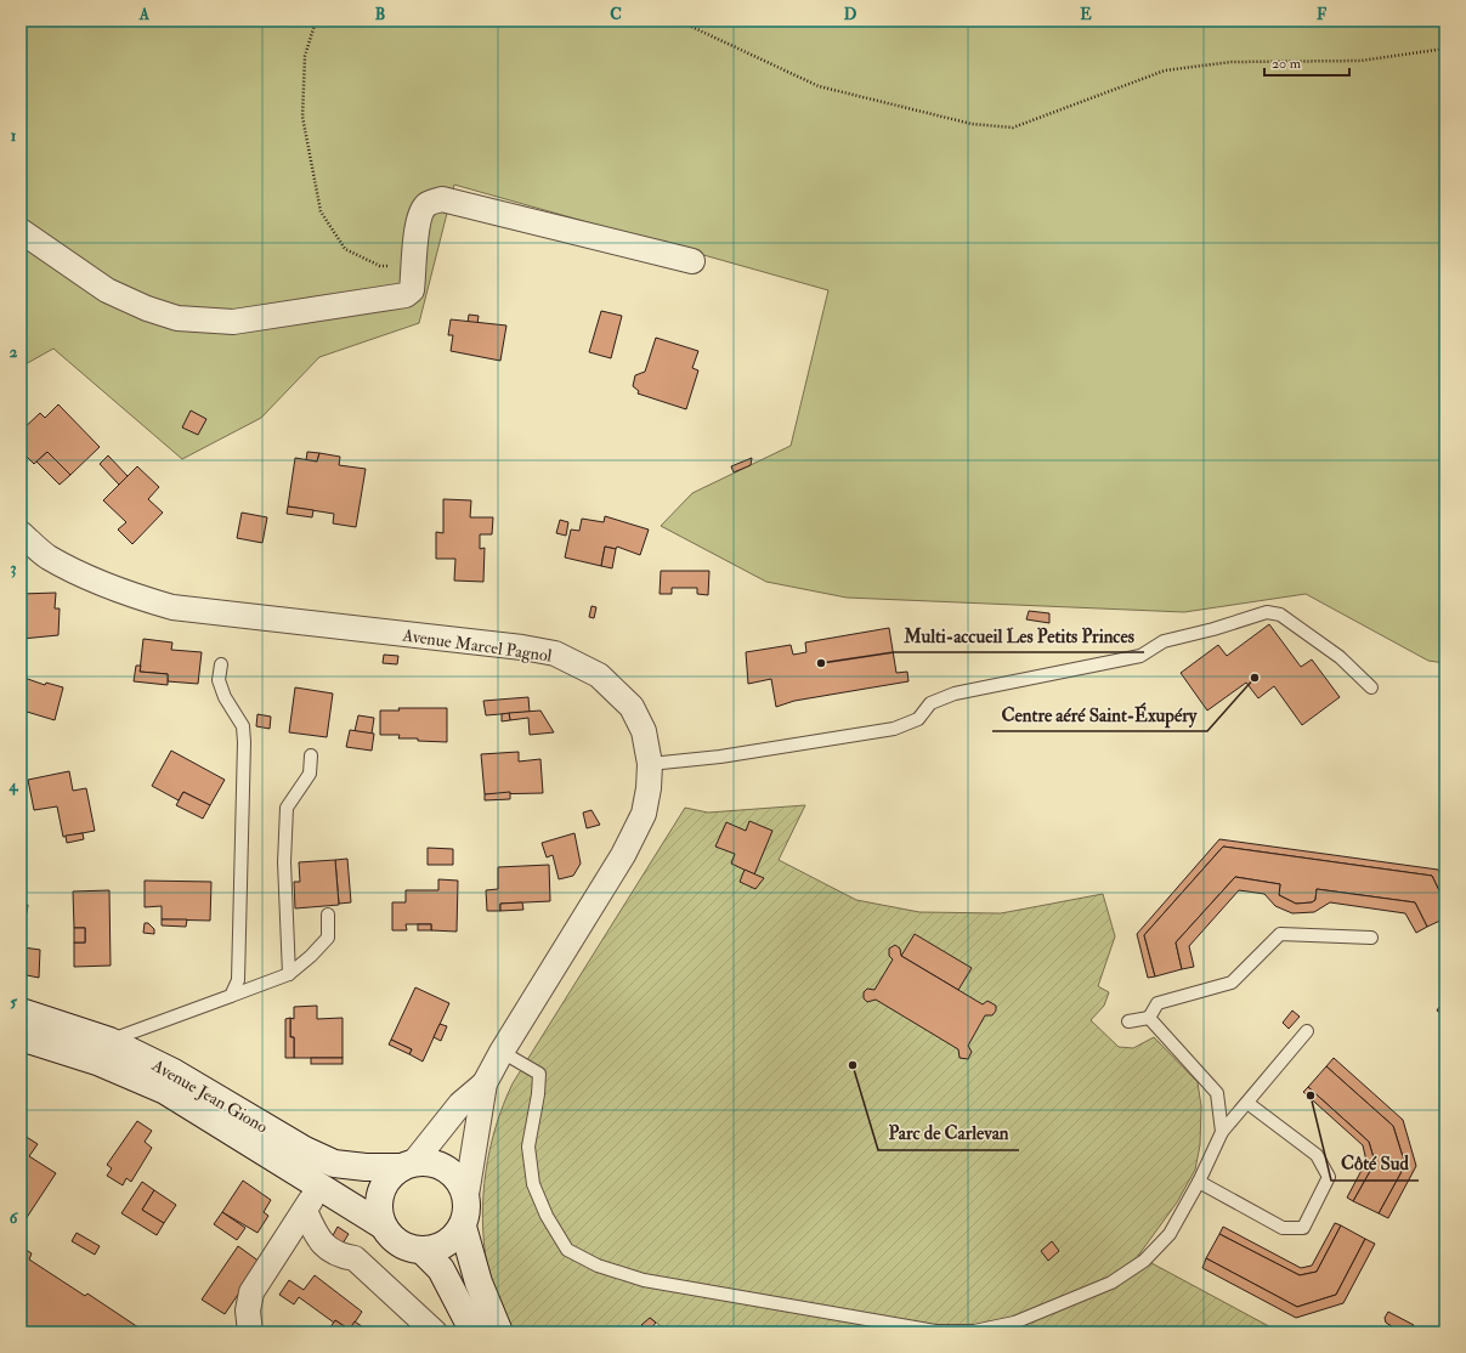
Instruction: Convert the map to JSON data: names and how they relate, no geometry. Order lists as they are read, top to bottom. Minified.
{"streets":{"main road":["Avenue Jean Giono"],"street":["Avenue Marcel Pagnol"]},"crossings":[["Avenue Marcel Pagnol","Avenue Jean Giono"]],"places":["Multi-accueil Les Petits Princes","Centre aéré Saint-Éxupéry","Parc de Carlevan","Côté Sud"],"scale_bar":"20 m","grid":{"columns":["A","B","C","D","E","F"],"rows":["1","2","3","4","5","6"]}}
